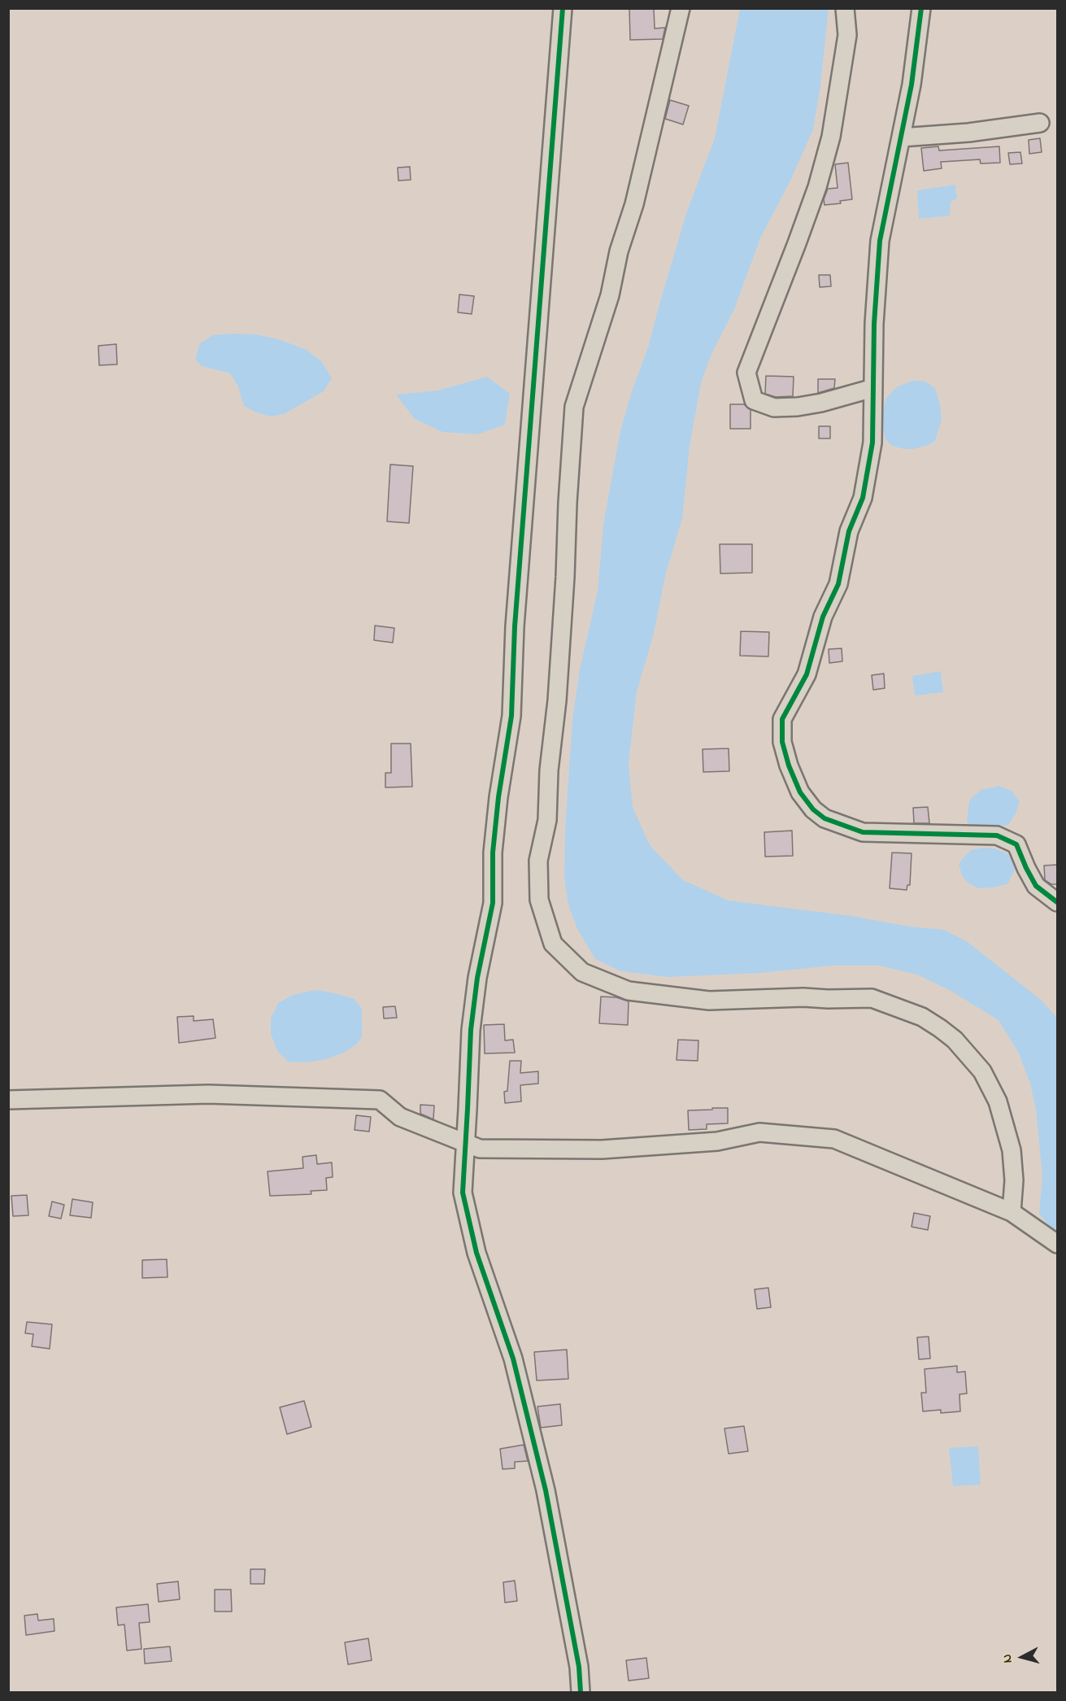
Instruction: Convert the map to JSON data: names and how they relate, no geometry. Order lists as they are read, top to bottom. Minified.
{"north":"left"}
